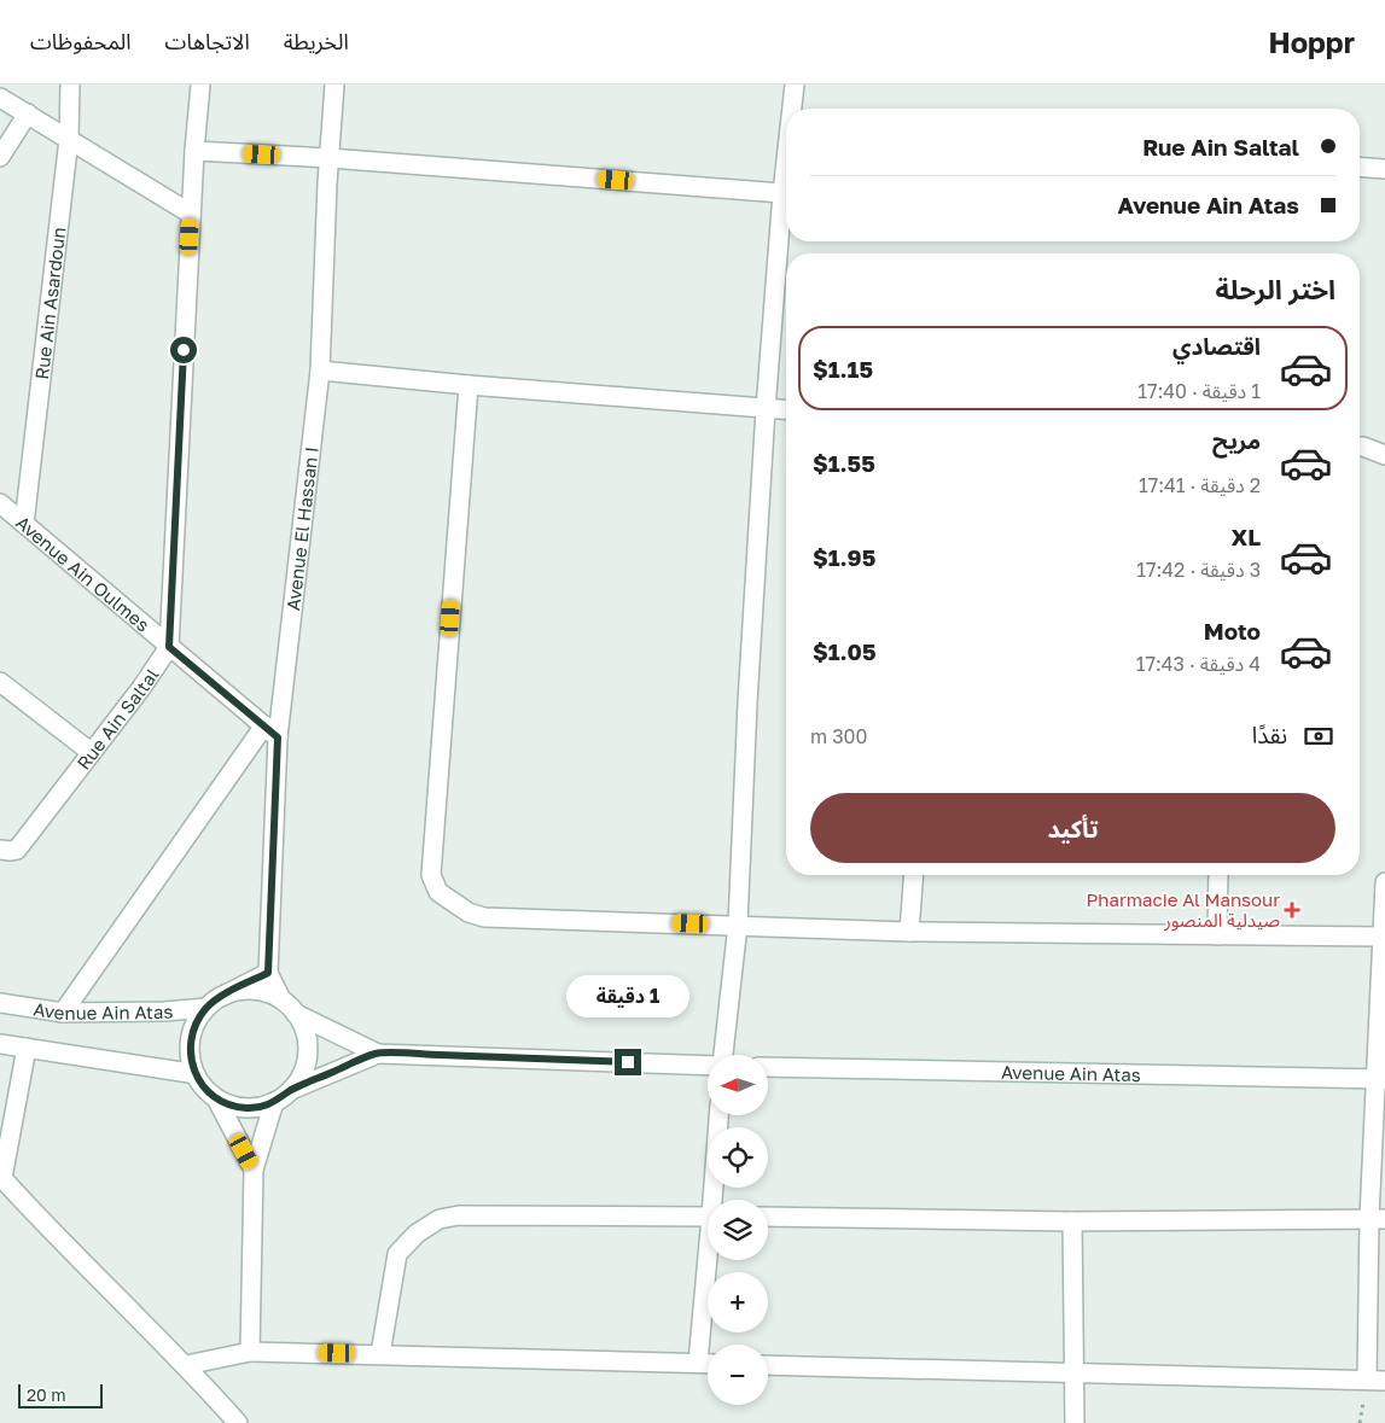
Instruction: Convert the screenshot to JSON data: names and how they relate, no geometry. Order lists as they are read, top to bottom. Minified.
{"streets":{"street":["Rue Ain Asardoun","Avenue El Hassan I","Avenue Ain Oulmes","Rue Ain Saltal","Avenue Ain Atas"]},"crossings":[["Rue Ain Asardoun","Avenue Ain Oulmes"],["Avenue El Hassan I","Avenue Ain Oulmes"],["Avenue Ain Oulmes","Rue Ain Saltal"]],"places":{"health":["Pharmacie Al Mansour صيدلية المنصور"]},"scale_bar":"20 m","north":"left","page":{"header":"Hoppr","nav":["الخريطة","الاتجاهات","المحفوظات"],"banner":["Rue Ain Saltal","Avenue Ain Atas"],"heading":"اختر الرحلة","list":[{"name":"اقتصادي","note":"1 دقيقة · 17:40","value":"$1.15"},{"name":"مريح","note":"2 دقيقة · 17:41","value":"$1.55"},{"name":"XL","note":"3 دقيقة · 17:42","value":"$1.95"},{"name":"Moto","note":"4 دقيقة · 17:43","value":"$1.05"}],"pay":["نقدًا","300 m"],"buttons":"تأكيد","bubble":"1 دقيقة","map_buttons":["+","−"],"scale":"20 m"}}
